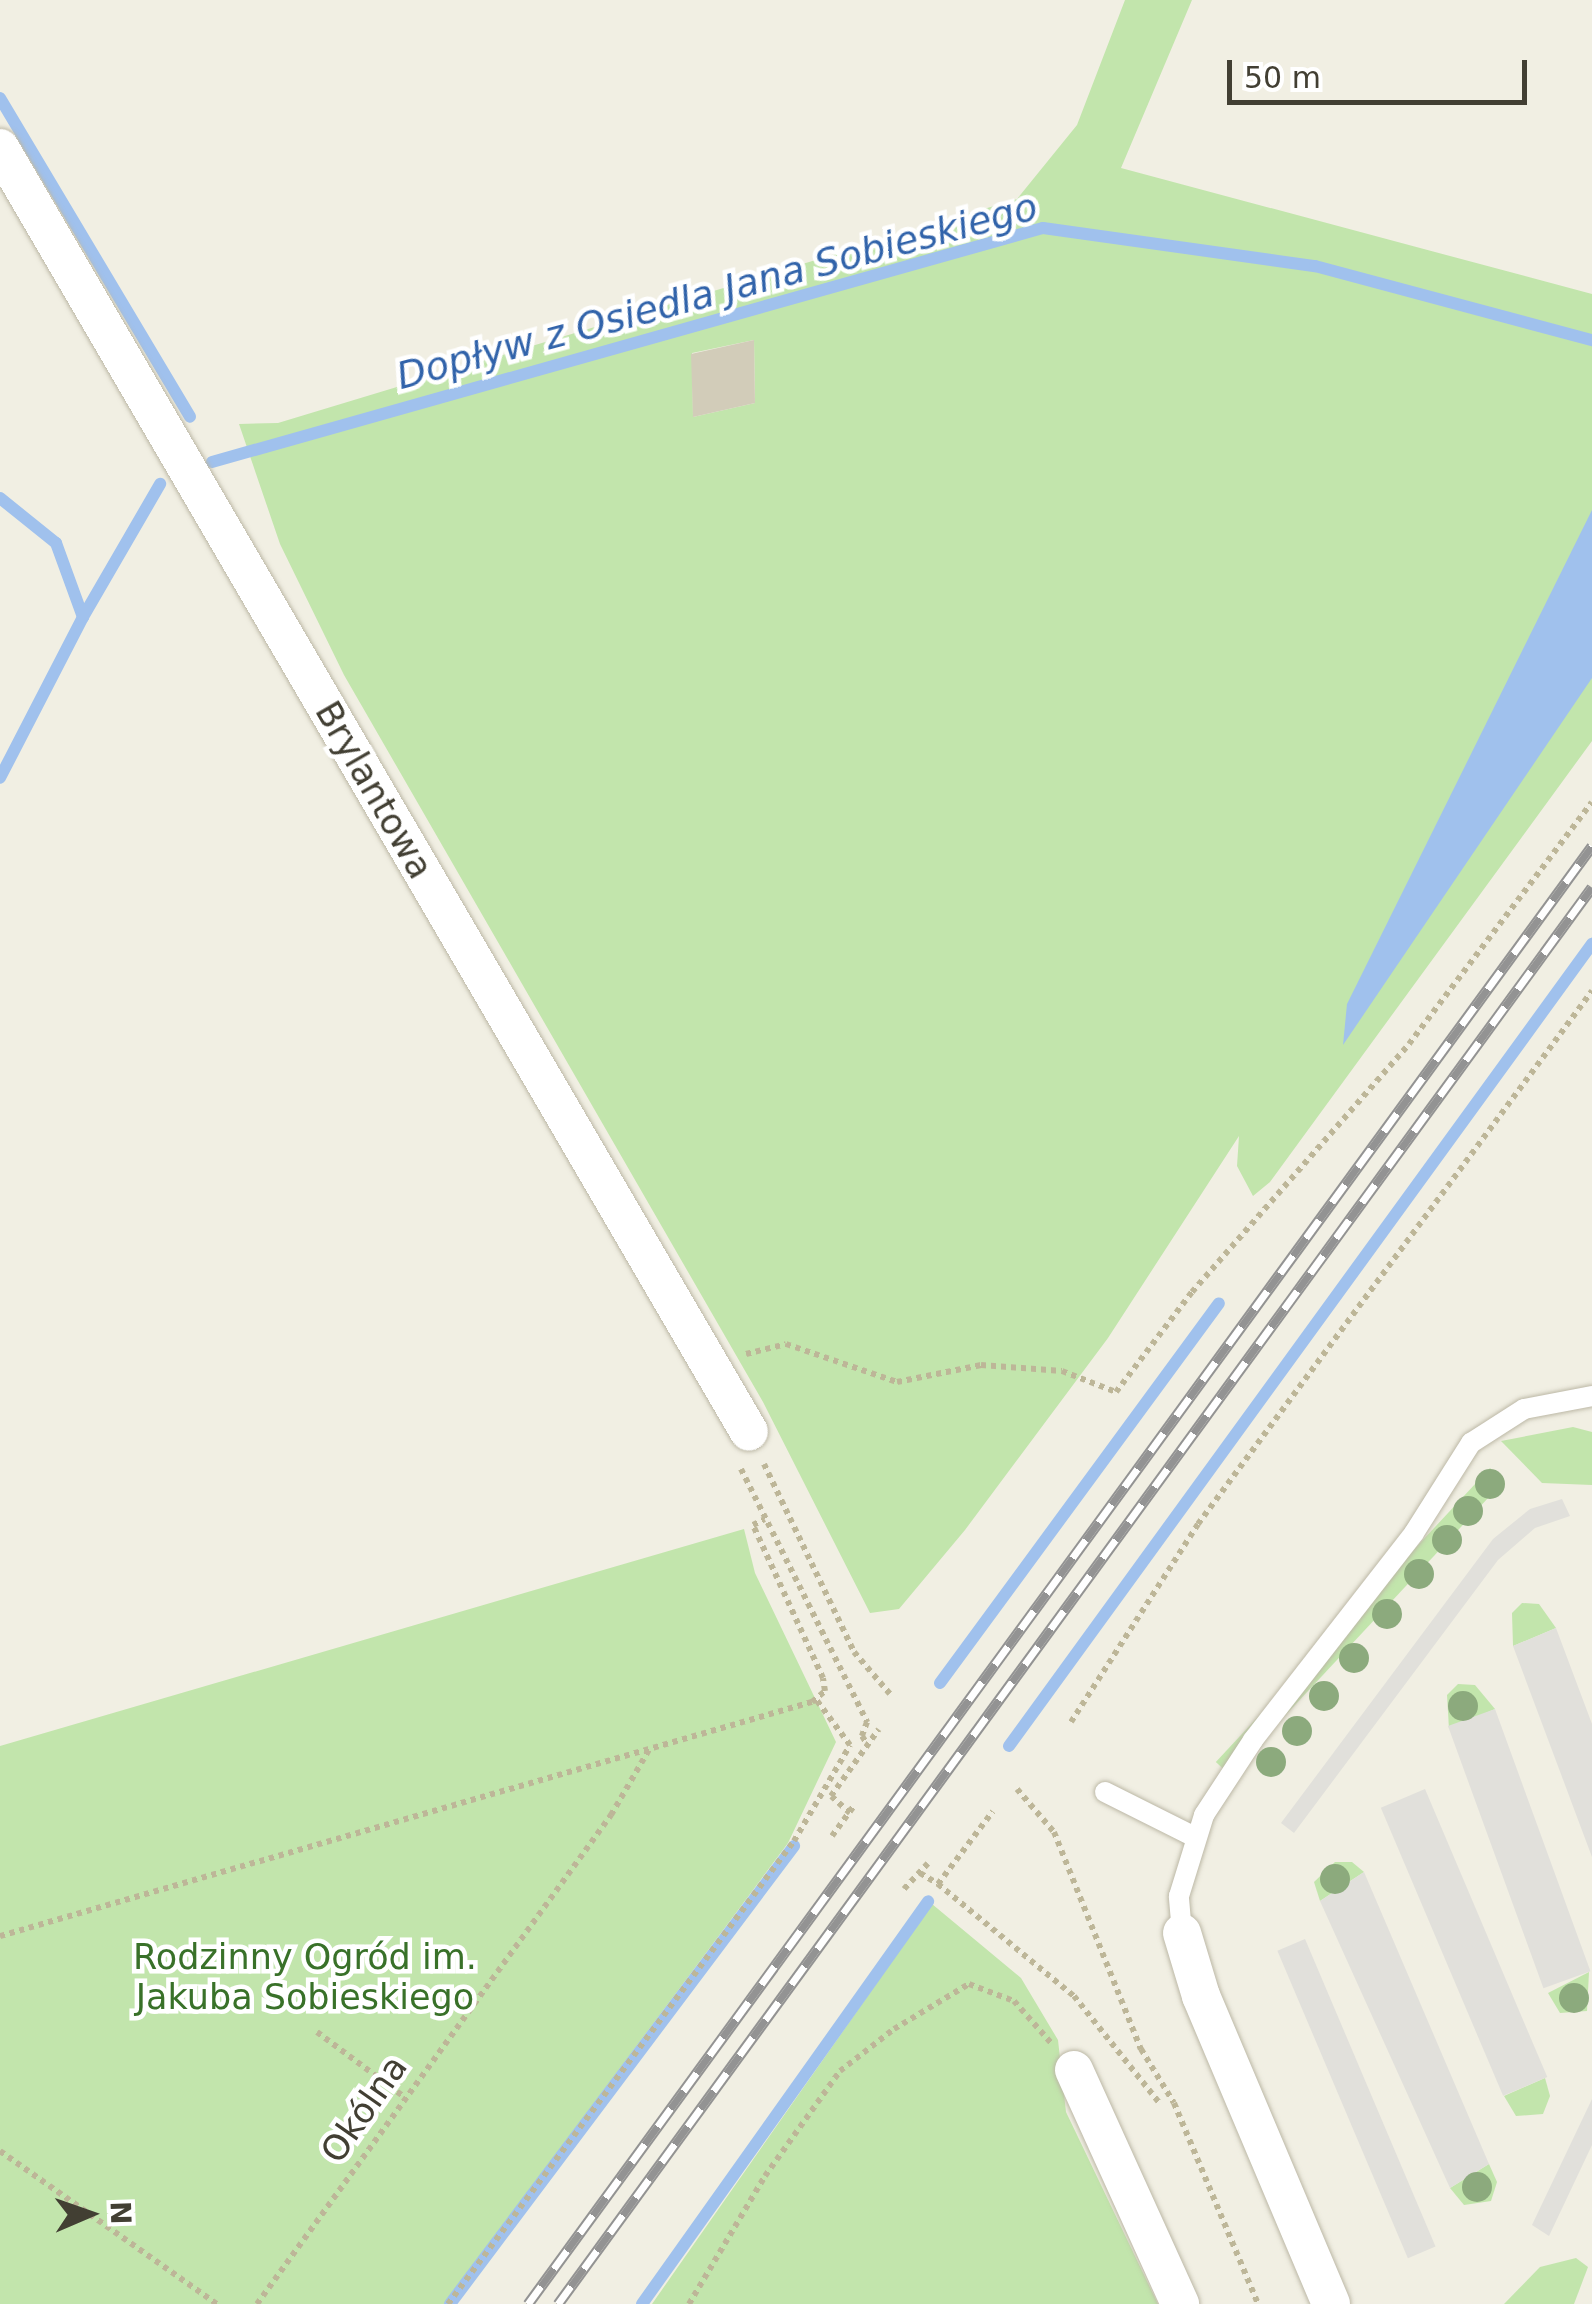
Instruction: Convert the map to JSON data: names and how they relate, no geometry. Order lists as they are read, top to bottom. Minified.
{"streets":{"street":["Brylantowa"],"path":["Okólna"]},"water":["Dopływ z Osiedla Jana Sobieskiego"],"parks":["Rodzinny Ogród im. Jakuba Sobieskiego"],"scale_bar":"50 m","north":"right"}
